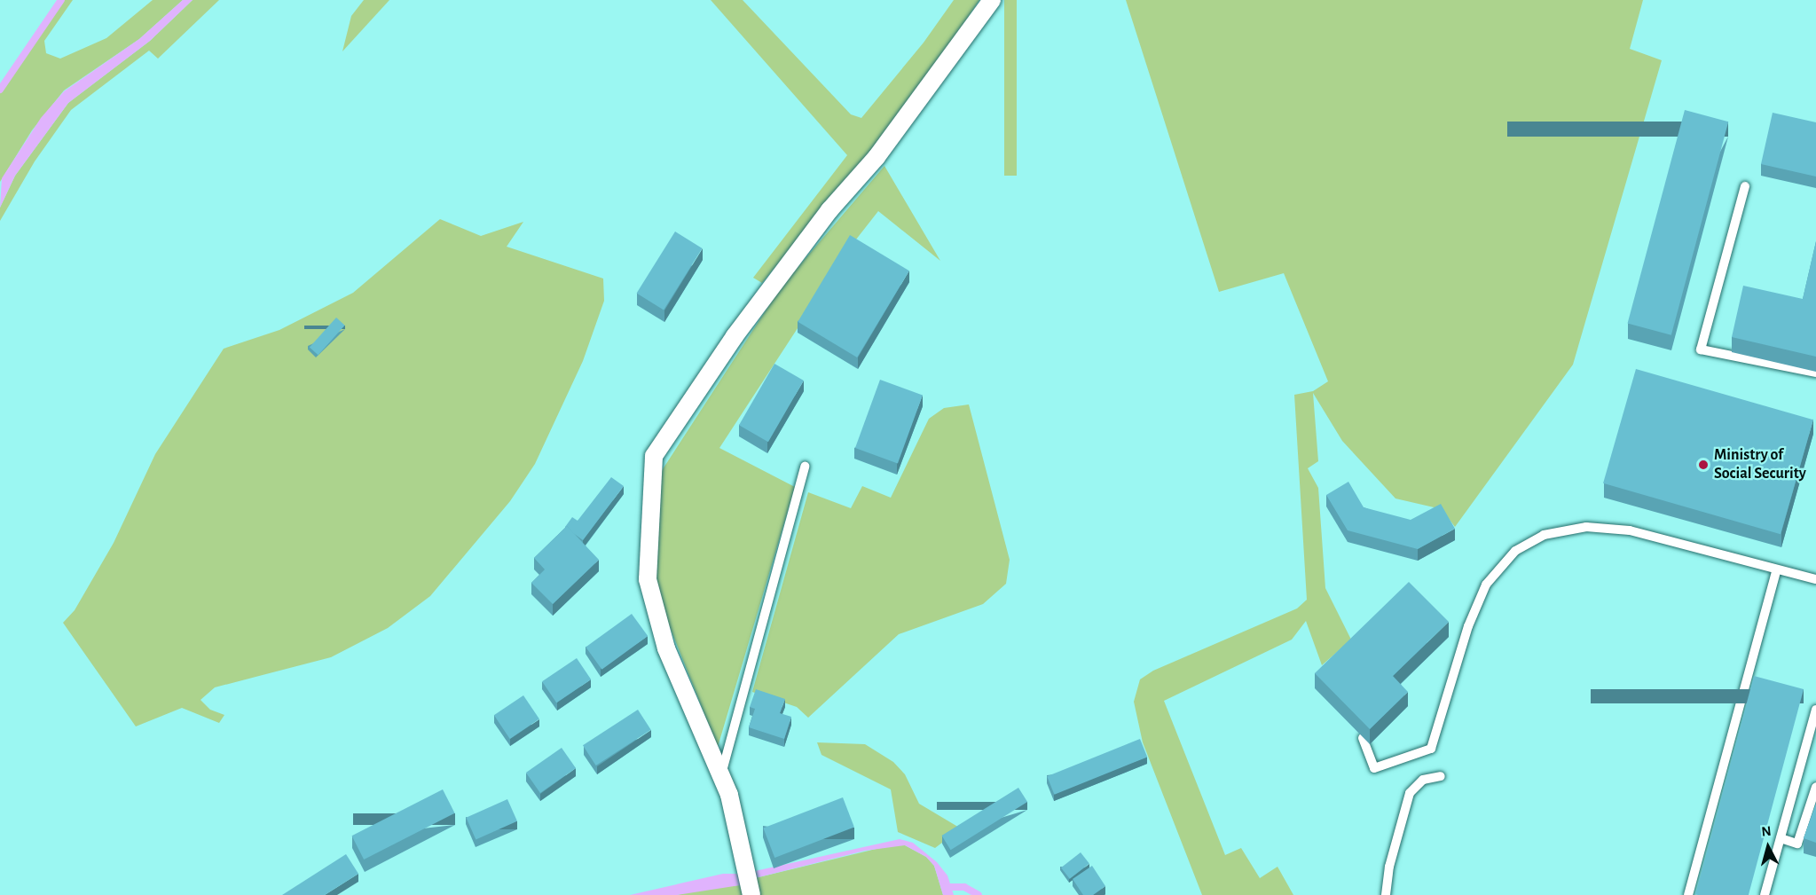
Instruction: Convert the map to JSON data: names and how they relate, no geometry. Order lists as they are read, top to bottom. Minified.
{"places":["Ministry of Social Security"],"north":"top"}
